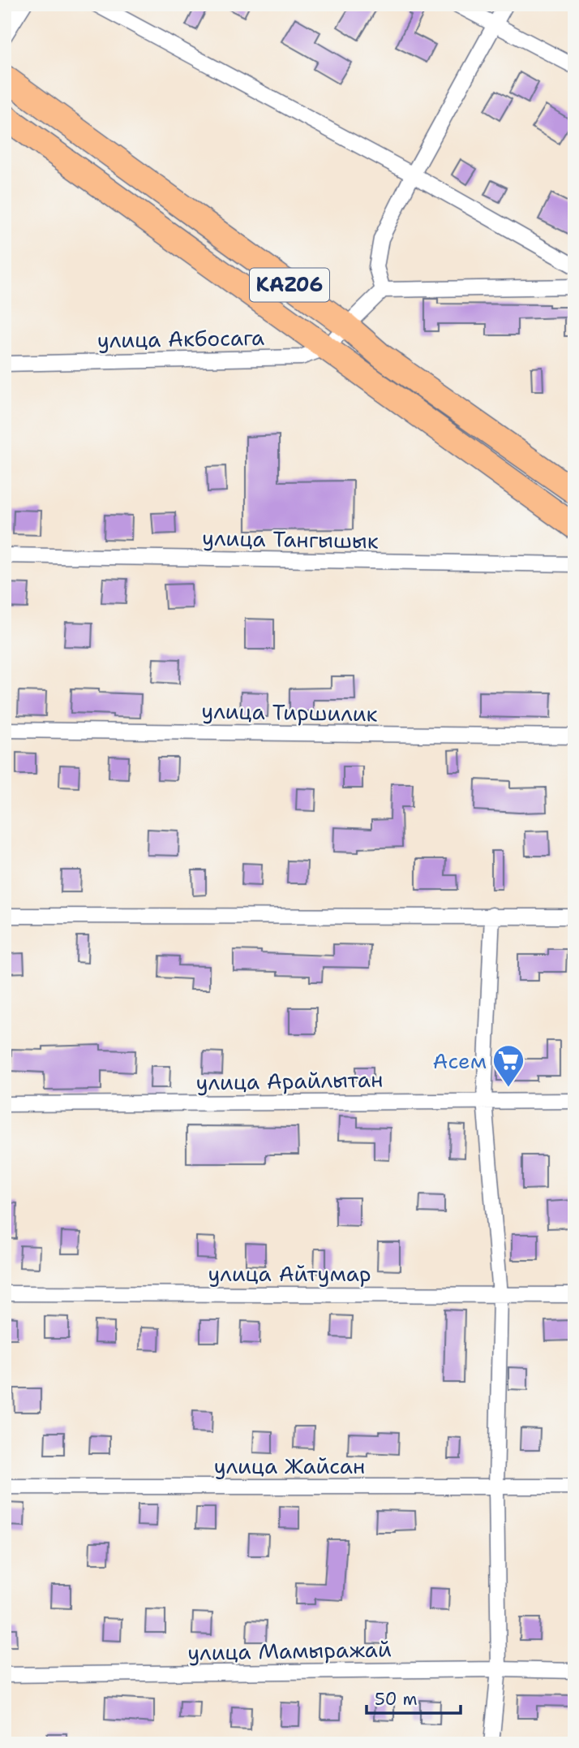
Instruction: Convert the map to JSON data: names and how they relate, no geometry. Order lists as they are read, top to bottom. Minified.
{"streets":{"highway":["KАZ06"],"street":["улица Акбосага","улица Тангышык","улица Тиршилик","улица Арайлытан","улица Айтумар","улица Жайсан","улица Мамыражай"]},"crossings":[["KАZ06","улица Акбосага"]],"places":{"supermarket":["Асем"]},"scale_bar":"50 m"}
